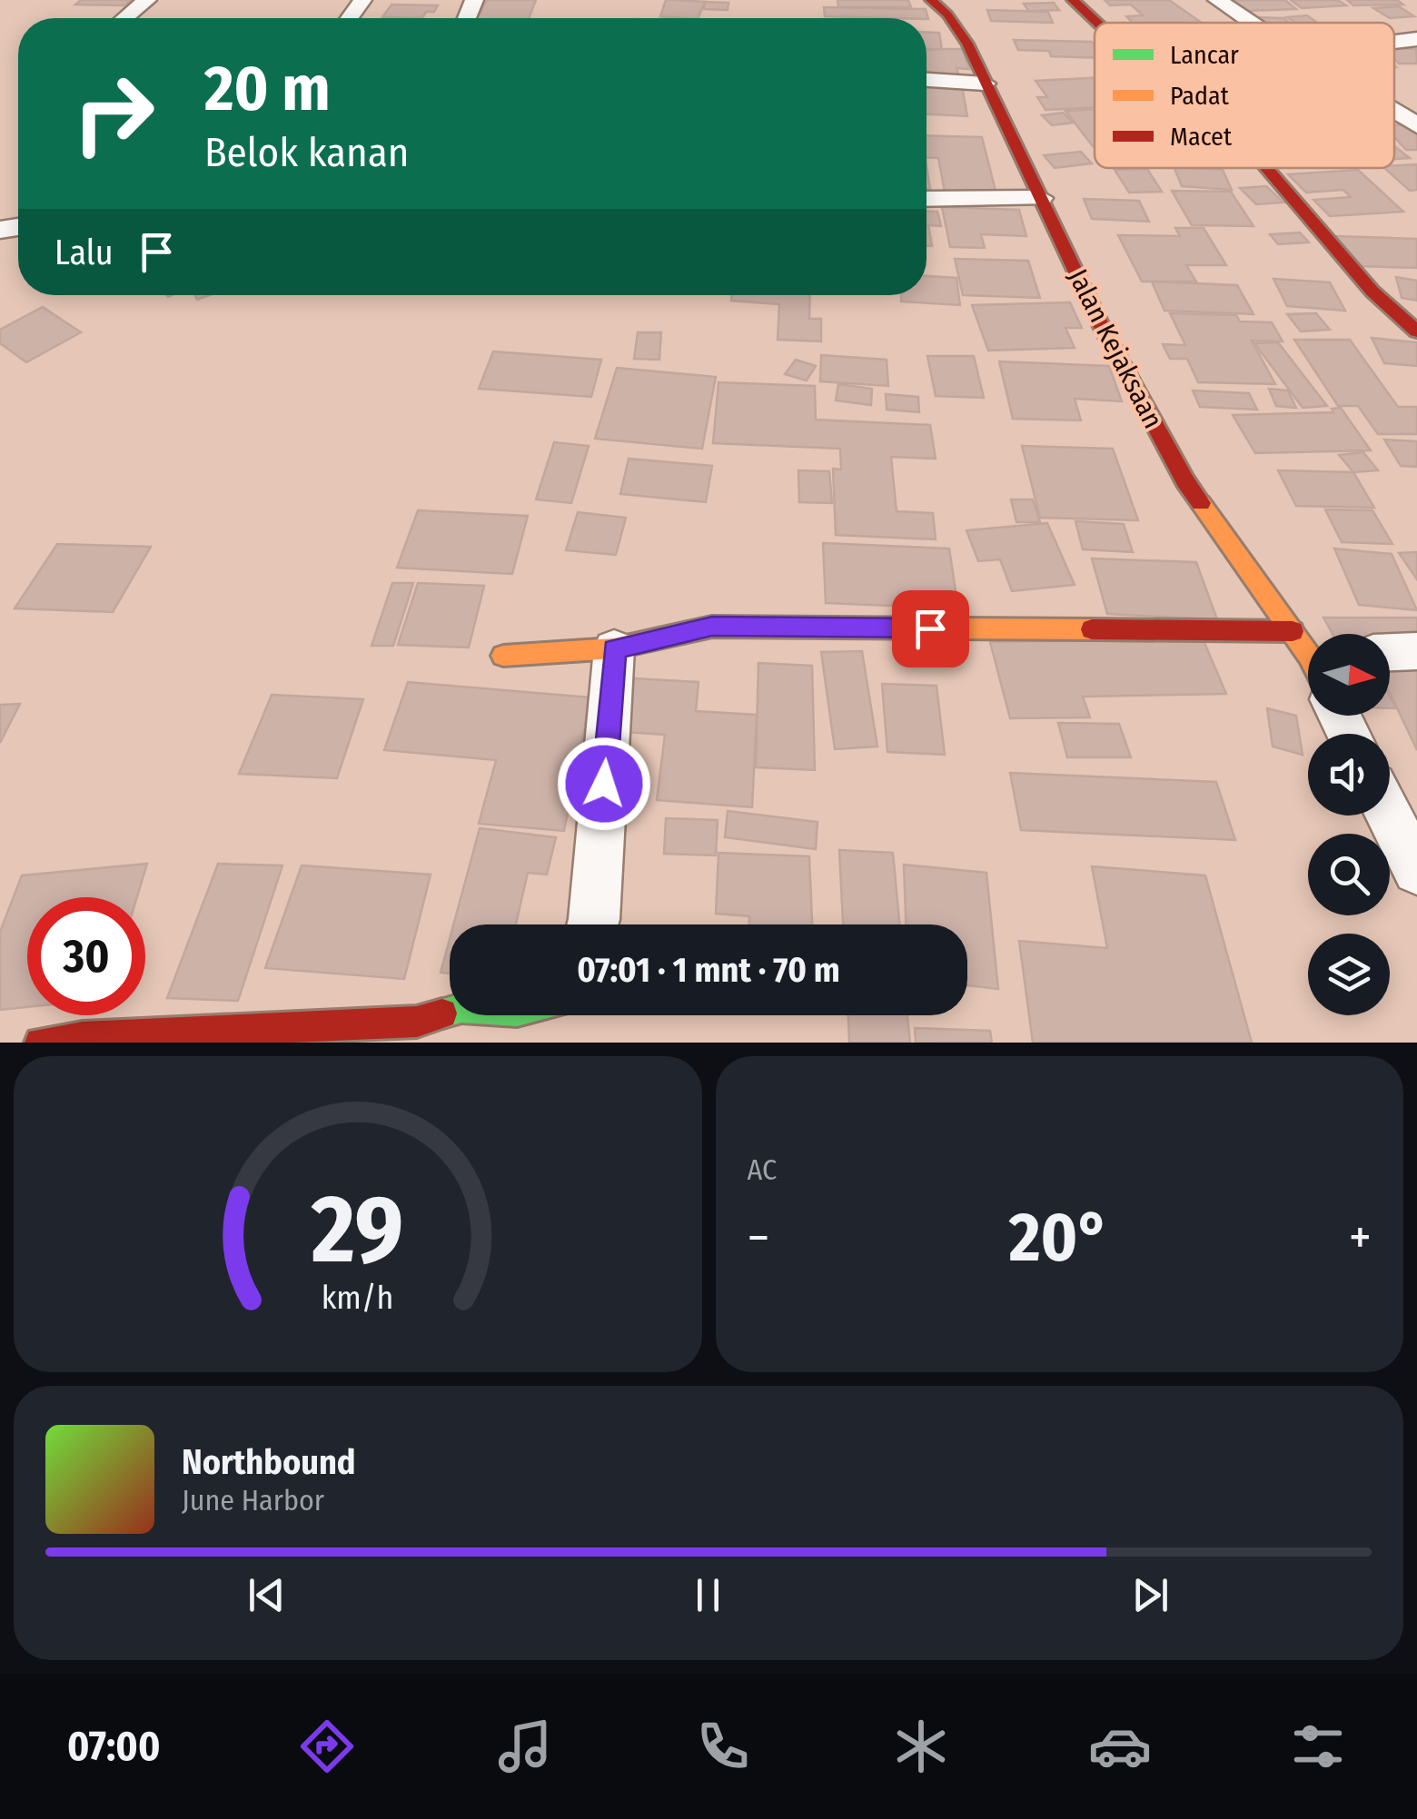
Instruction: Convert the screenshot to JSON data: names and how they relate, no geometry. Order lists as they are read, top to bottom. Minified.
{"streets":{"street":["Jalan Kejaksaan"]},"legend":["Lancar","Padat","Macet"],"north":"right","page":{"turn":["20 m","Belok kanan"],"then":"Lalu","limit":"30","trip":"07:01 · 1 mnt · 70 m","tile":"AC","heat":["−","20°","+"],"song":["Northbound","June Harbor"],"tabs":"07:00","gauge":["29","km/h"]}}
